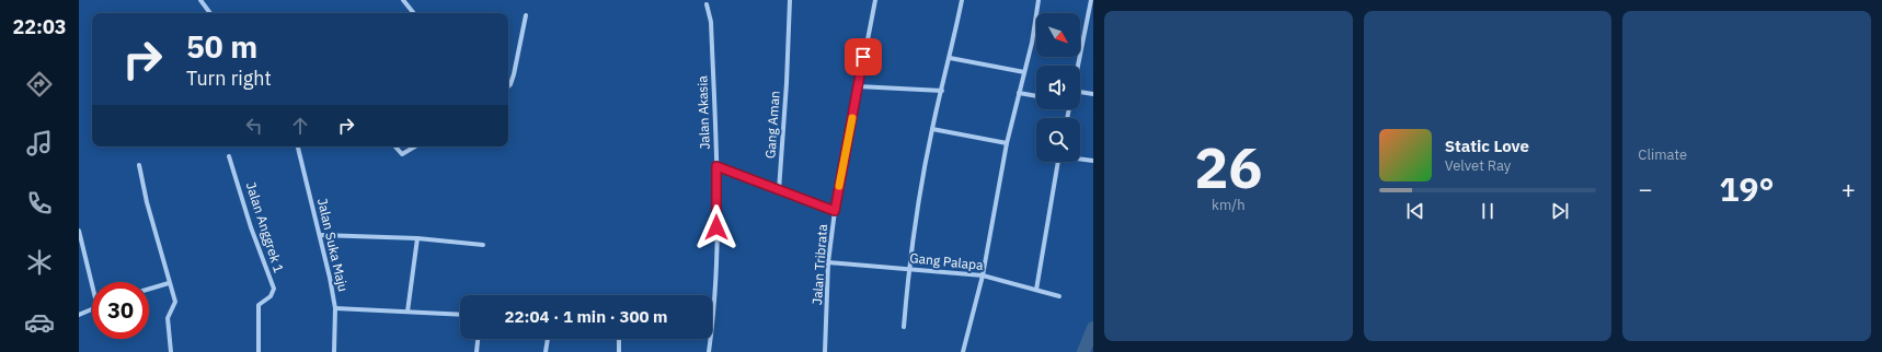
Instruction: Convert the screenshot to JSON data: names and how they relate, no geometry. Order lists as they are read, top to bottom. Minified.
{"streets":{"street":["Jalan Akasia","Gang Aman","Jalan Anggrek 1","Jalan Suka Maju","Gang Palapa","Jalan Tribrata"]},"crossings":[["Gang Palapa","Jalan Tribrata"]],"north":"bottom right","page":{"tabs":"22:03","tile":[["26","km/h"],"Climate"],"turn":["50 m","Turn right"],"song":["Static Love","Velvet Ray"],"heat":["−","19°","+"],"limit":"30","trip":"22:04 · 1 min · 300 m"}}
